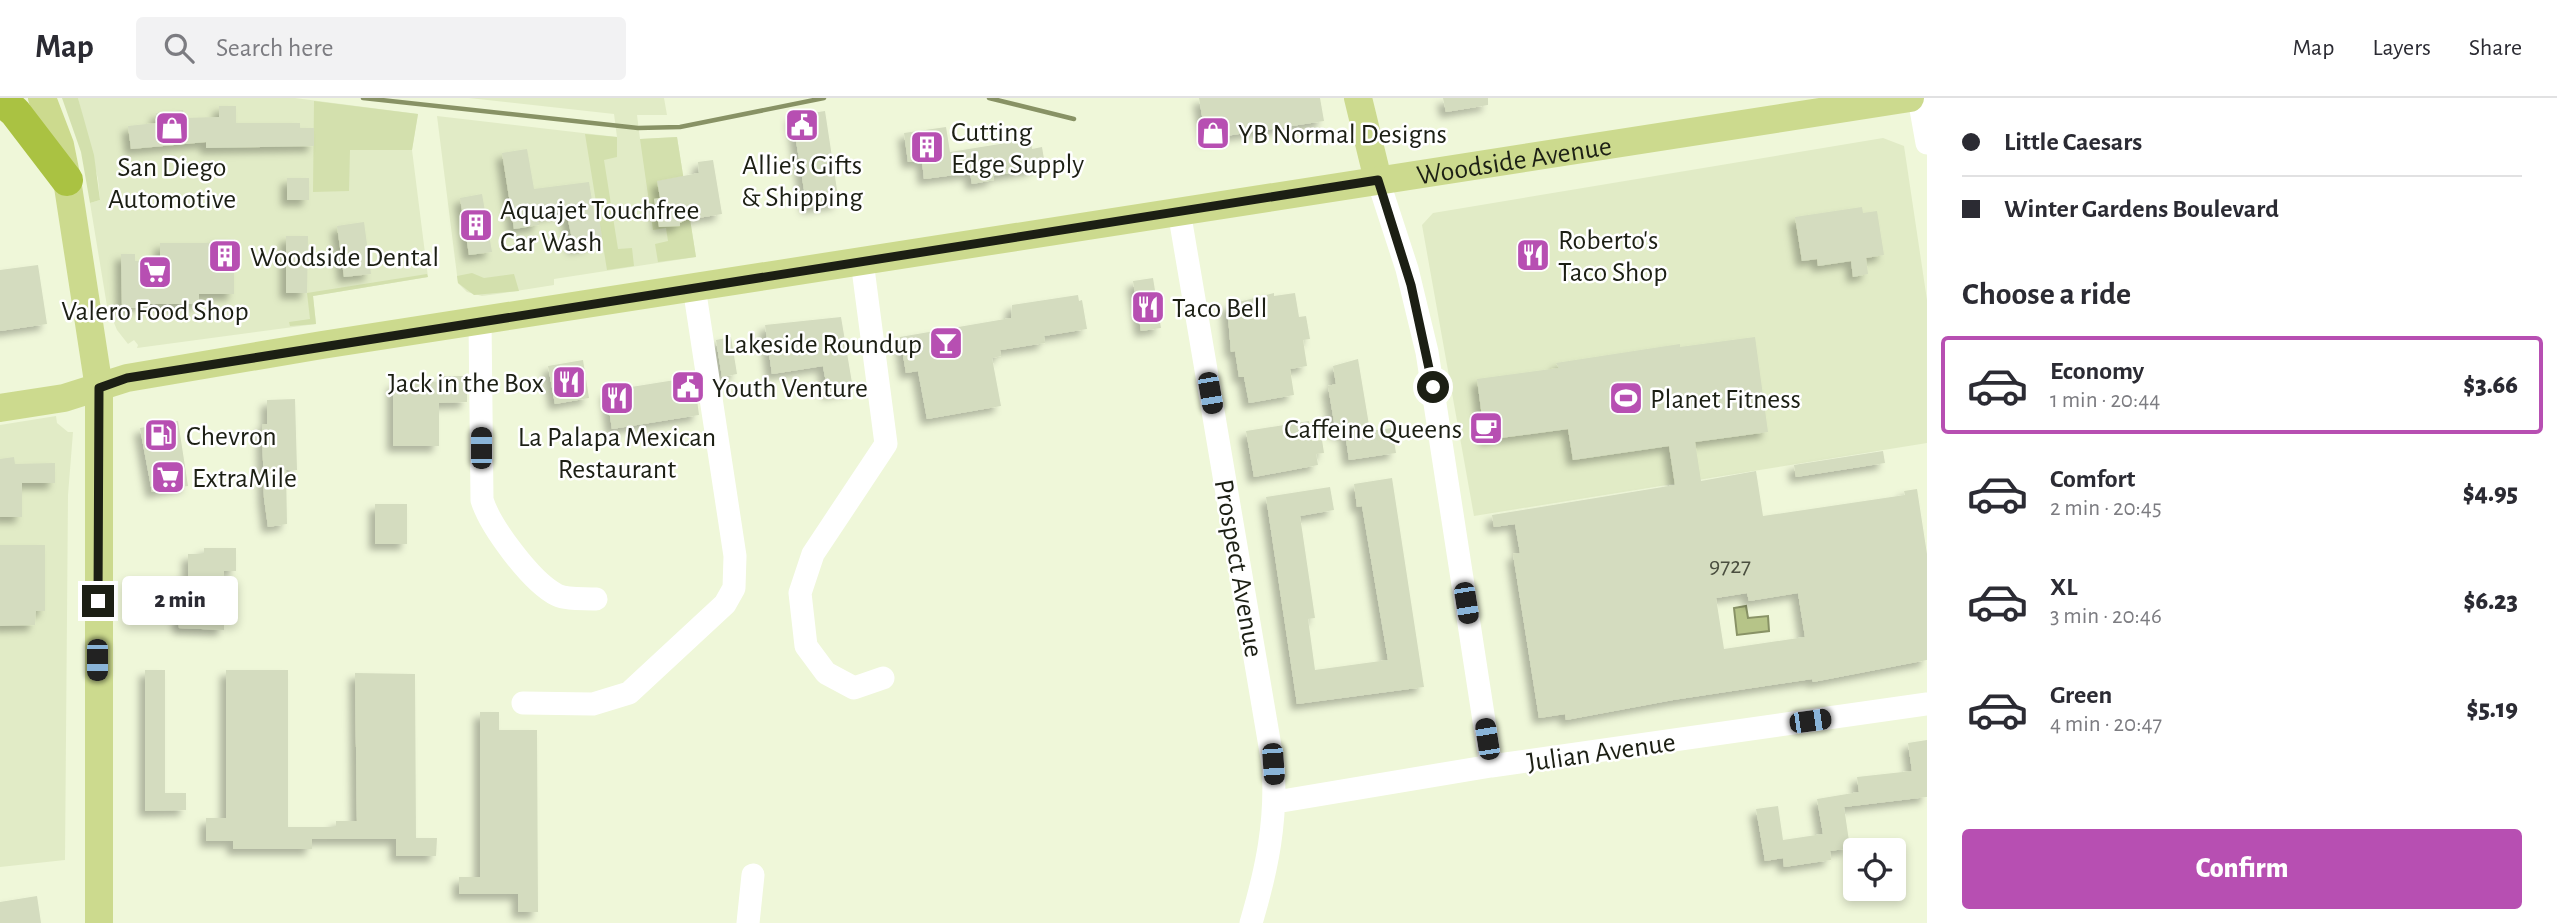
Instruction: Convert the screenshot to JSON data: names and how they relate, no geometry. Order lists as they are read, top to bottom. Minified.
{"streets":{"main road":["Woodside Avenue"],"street":["Prospect Avenue","Julian Avenue"]},"crossings":[["Woodside Avenue","Prospect Avenue"],["Prospect Avenue","Julian Avenue"]],"places":{"public building":["Allie's Gifts & Shipping","Youth Venture"],"shop":["San Diego Automotive","YB Normal Designs"],"building":["Cutting Edge Supply","Aquajet Touchfree Car Wash","Woodside Dental"],"restaurant":["Roberto's Taco Shop","Taco Bell","Jack in the Box","La Palapa Mexican Restaurant"],"supermarket":["Valero Food Shop","ExtraMile"],"bar":["Lakeside Roundup"],"sports":["Planet Fitness"],"cafe":["Caffeine Queens"],"fuel station":["Chevron"]},"house_numbers":["9727"],"page":{"header":"Map","search":"Search here","nav":["Map","Layers","Share"],"banner":["Little Caesars","Winter Gardens Boulevard"],"heading":"Choose a ride","list":[{"name":"Economy","note":"1 min · 20:44","value":"$3.66"},{"name":"Comfort","note":"2 min · 20:45","value":"$4.95"},{"name":"XL","note":"3 min · 20:46","value":"$6.23"},{"name":"Green","note":"4 min · 20:47","value":"$5.19"}],"bubble":"2 min","buttons":"Confirm"}}
